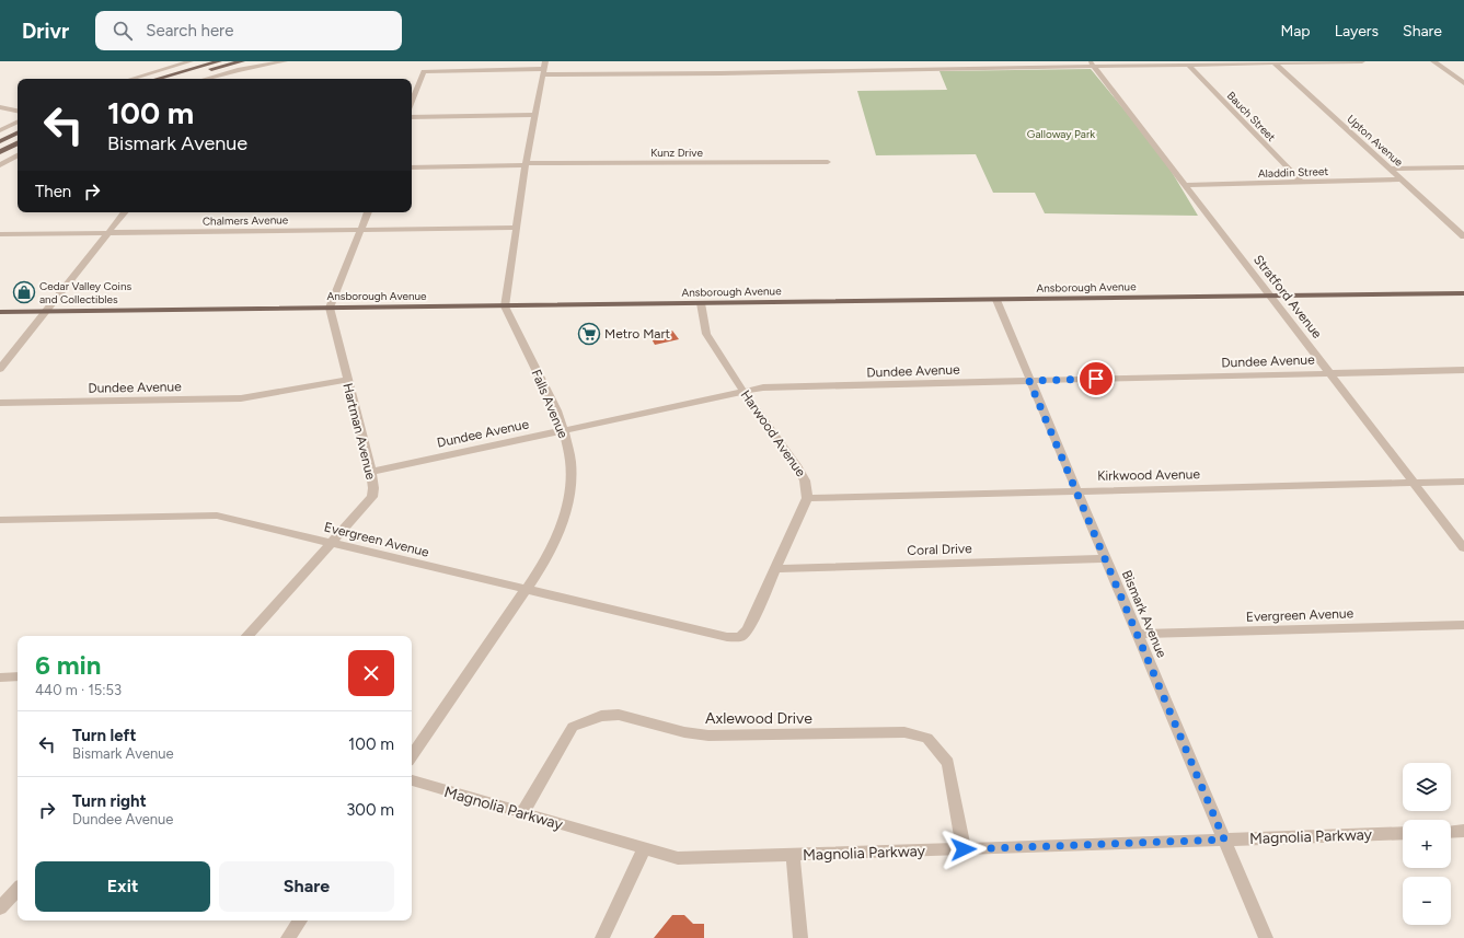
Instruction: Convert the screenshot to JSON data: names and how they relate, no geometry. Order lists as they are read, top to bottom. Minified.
{"streets":{"main road":["Ansborough Avenue"],"street":["Bauch Street","Upton Avenue","Kunz Drive","Aladdin Street","Chalmers Avenue","Stratford Avenue","Dundee Avenue","Falls Avenue","Hartman Avenue","Harwood Avenue","Kirkwood Avenue","Evergreen Avenue","Coral Drive","Bismark Avenue","Axlewood Drive","Magnolia Parkway"]},"crossings":[["Bauch Street","Aladdin Street"],["Upton Avenue","Aladdin Street"],["Aladdin Street","Stratford Avenue"],["Ansborough Avenue","Stratford Avenue"],["Ansborough Avenue","Falls Avenue"],["Ansborough Avenue","Hartman Avenue"],["Ansborough Avenue","Harwood Avenue"],["Ansborough Avenue","Bismark Avenue"],["Stratford Avenue","Dundee Avenue"],["Stratford Avenue","Kirkwood Avenue"],["Dundee Avenue","Falls Avenue"],["Dundee Avenue","Hartman Avenue"],["Dundee Avenue","Harwood Avenue"],["Dundee Avenue","Bismark Avenue"],["Falls Avenue","Evergreen Avenue"],["Hartman Avenue","Evergreen Avenue"],["Harwood Avenue","Kirkwood Avenue"],["Kirkwood Avenue","Bismark Avenue"],["Evergreen Avenue","Coral Drive"],["Evergreen Avenue","Bismark Avenue"],["Coral Drive","Bismark Avenue"],["Bismark Avenue","Magnolia Parkway"],["Axlewood Drive","Magnolia Parkway"]],"parks":["Galloway Park"],"places":{"shop":["Cedar Valley Coins and Collectibles"],"supermarket":["Metro Mart"]},"page":{"header":"Drivr","search":"Search here","nav":["Map","Layers","Share"],"turn":["100 m","Bismark Avenue"],"then":"Then","heading":["6 min","440 m · 15:53"],"list":[{"name":"Turn left","note":"Bismark Avenue","value":"100 m"},{"name":"Turn right","note":"Dundee Avenue","value":"300 m"}],"map_buttons":["+","−"],"buttons":["Exit","Share"]}}
